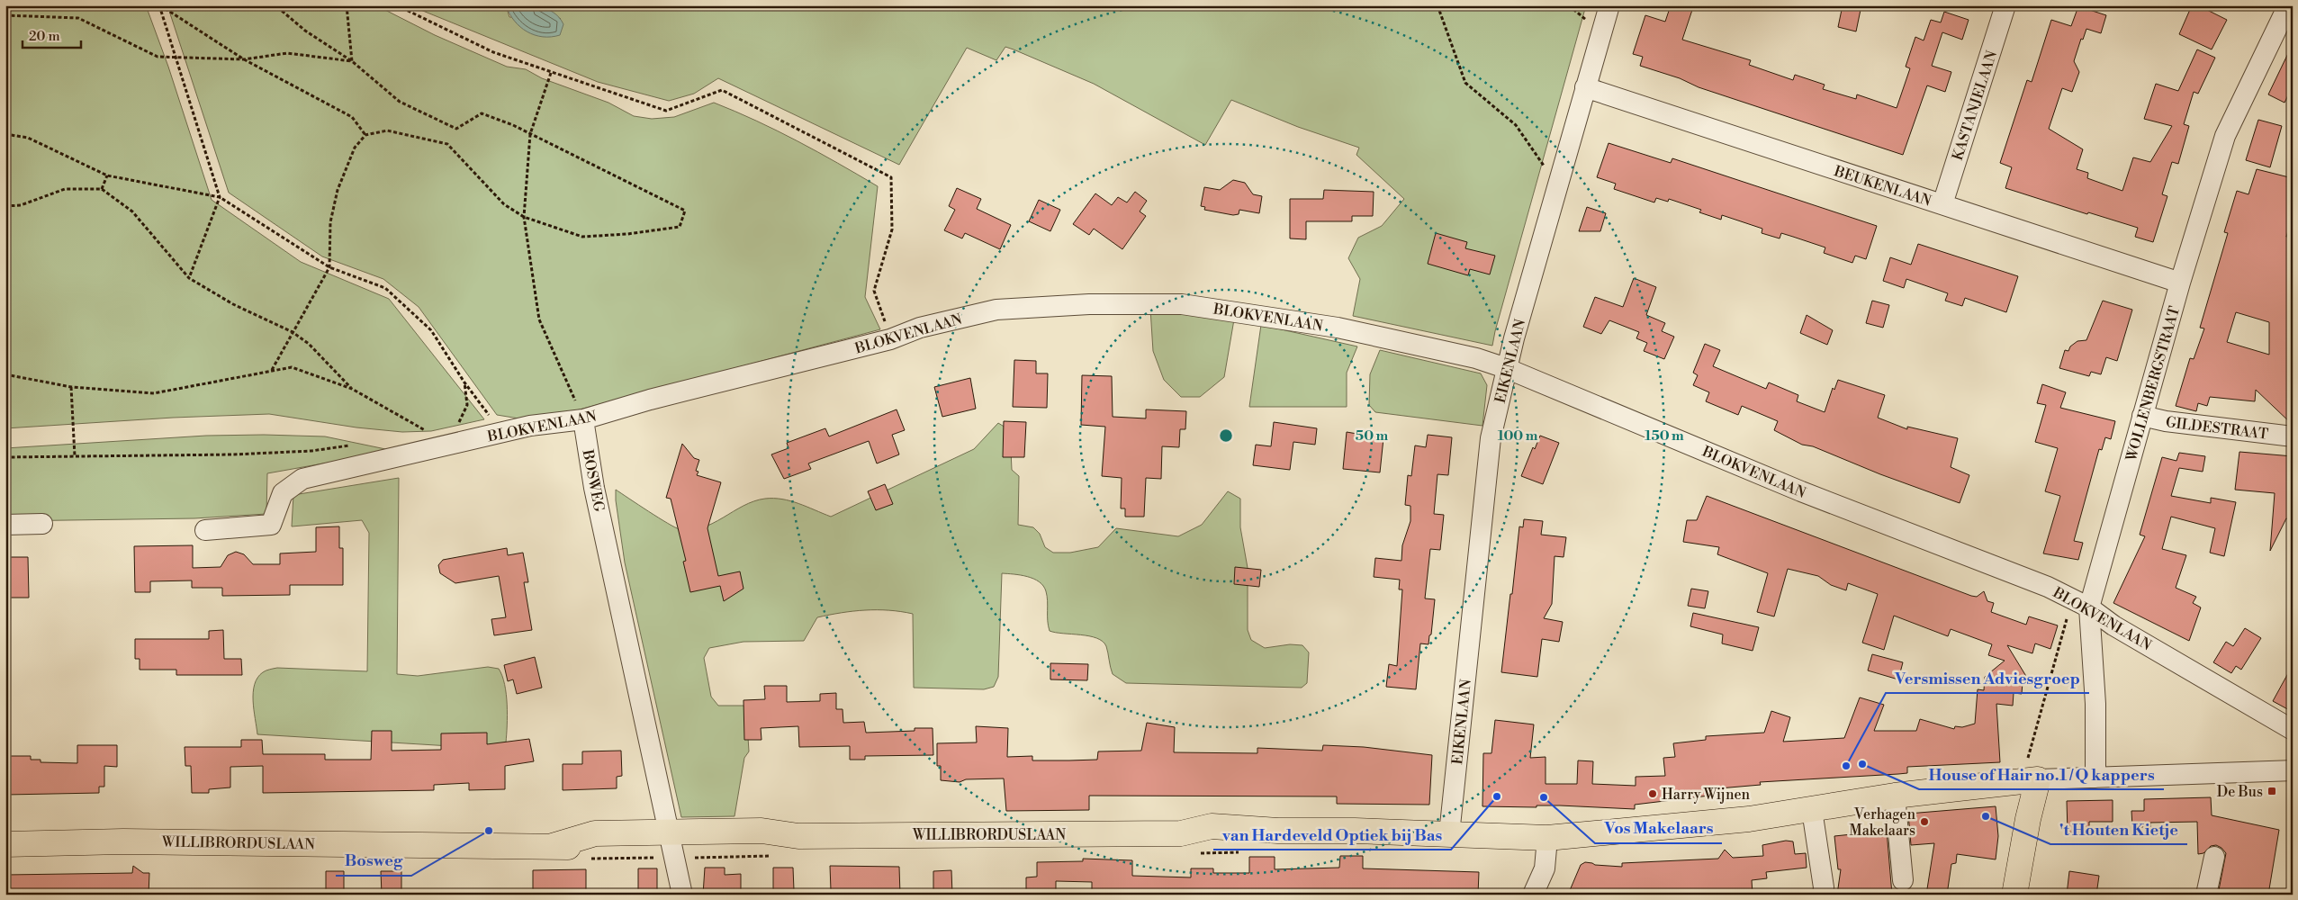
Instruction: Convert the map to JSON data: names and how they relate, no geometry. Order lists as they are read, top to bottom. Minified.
{"streets":{"main road":["WILLIBRORDUSLAAN"],"street":["KASTANJELAAN","BEUKENLAAN","BLOKVENLAAN","EIKENLAAN","WOLLENBERGSTRAAT","GILDESTRAAT","BOSWEG"]},"crossings":[["KASTANJELAAN","BEUKENLAAN"],["BEUKENLAAN","EIKENLAAN"],["BEUKENLAAN","WOLLENBERGSTRAAT"],["BLOKVENLAAN","EIKENLAAN"],["BLOKVENLAAN","WOLLENBERGSTRAAT"],["BLOKVENLAAN","BOSWEG"],["EIKENLAAN","WILLIBRORDUSLAAN"],["WOLLENBERGSTRAAT","GILDESTRAAT"],["WOLLENBERGSTRAAT","WILLIBRORDUSLAAN"],["BOSWEG","WILLIBRORDUSLAAN"]],"places":{"other":["House of Hair no.1 / Q kappers","Versmissen Adviesgroep","Harry Wijnen","van Hardeveld Optiek bij Bas","Vos Makelaars","'t Houten Kietje","Verhagen Makelaars","Bosweg"],"transit":["De Bus"]},"scale_bar":"20 m","rings":["50 m","100 m","150 m"]}
